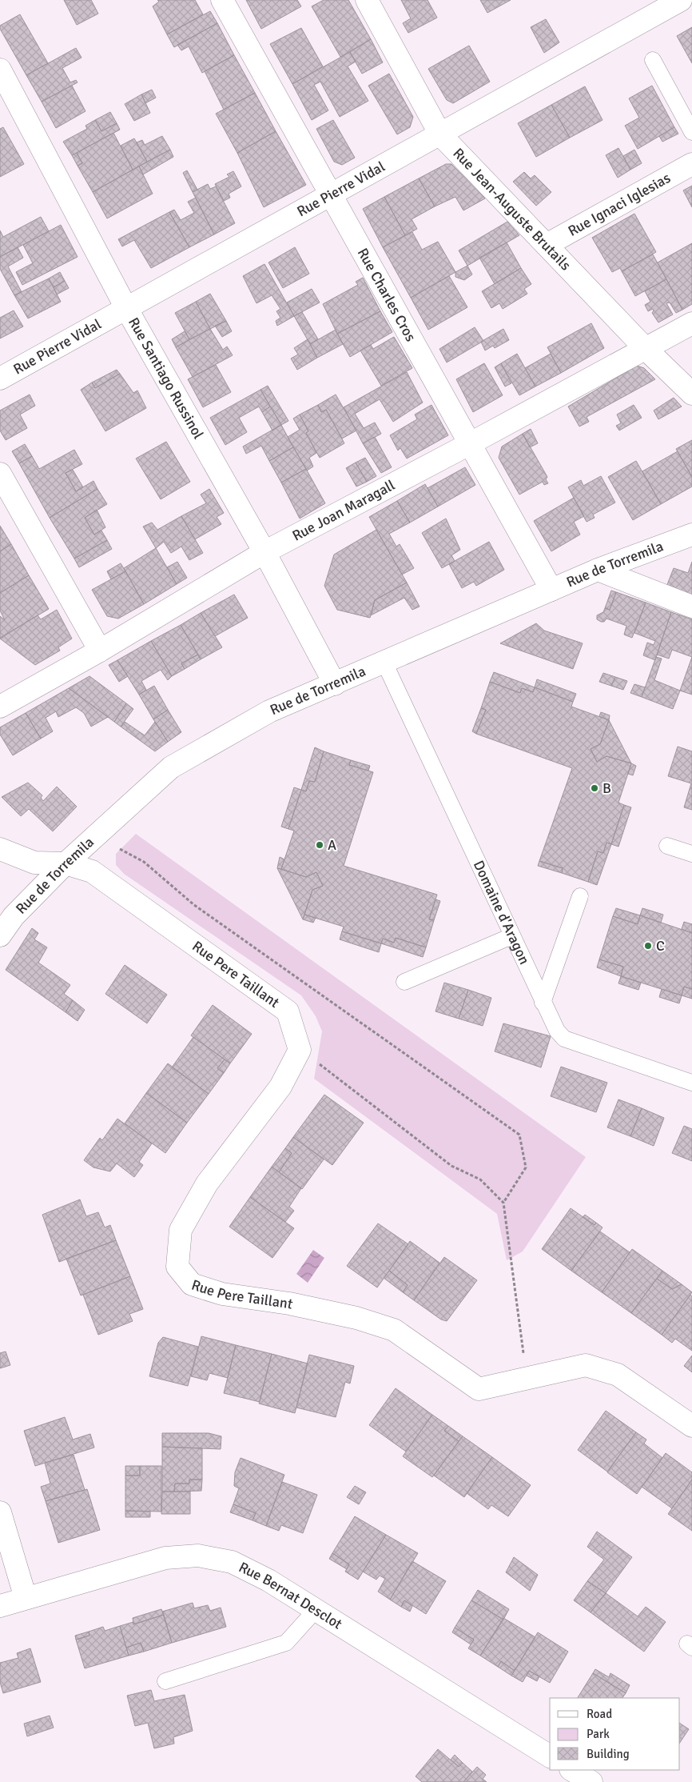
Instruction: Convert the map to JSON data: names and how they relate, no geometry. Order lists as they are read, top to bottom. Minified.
{"streets":{"street":["Rue Pierre Vidal","Rue Ignaci Iglesias","Rue Jean-Auguste Brutails","Rue Charles Cros","Rue Santiago Russinol","Rue Joan Maragall","Rue de Torremila","Rue Pere Taillant","Rue Bernat Desclot"],"lane":["Domaine d'Aragon"]},"crossings":[["Rue Pierre Vidal","Rue Jean-Auguste Brutails"],["Rue Pierre Vidal","Rue Charles Cros"],["Rue Pierre Vidal","Rue Santiago Russinol"],["Rue Ignaci Iglesias","Rue Jean-Auguste Brutails"],["Rue Jean-Auguste Brutails","Rue Joan Maragall"],["Rue Charles Cros","Rue Joan Maragall"],["Rue Charles Cros","Rue de Torremila"],["Rue Santiago Russinol","Rue Joan Maragall"],["Rue Santiago Russinol","Rue de Torremila"],["Rue de Torremila","Domaine d'Aragon"],["Rue de Torremila","Rue Pere Taillant"]],"places":["B","A","C"],"legend":["Road","Park","Building"]}
